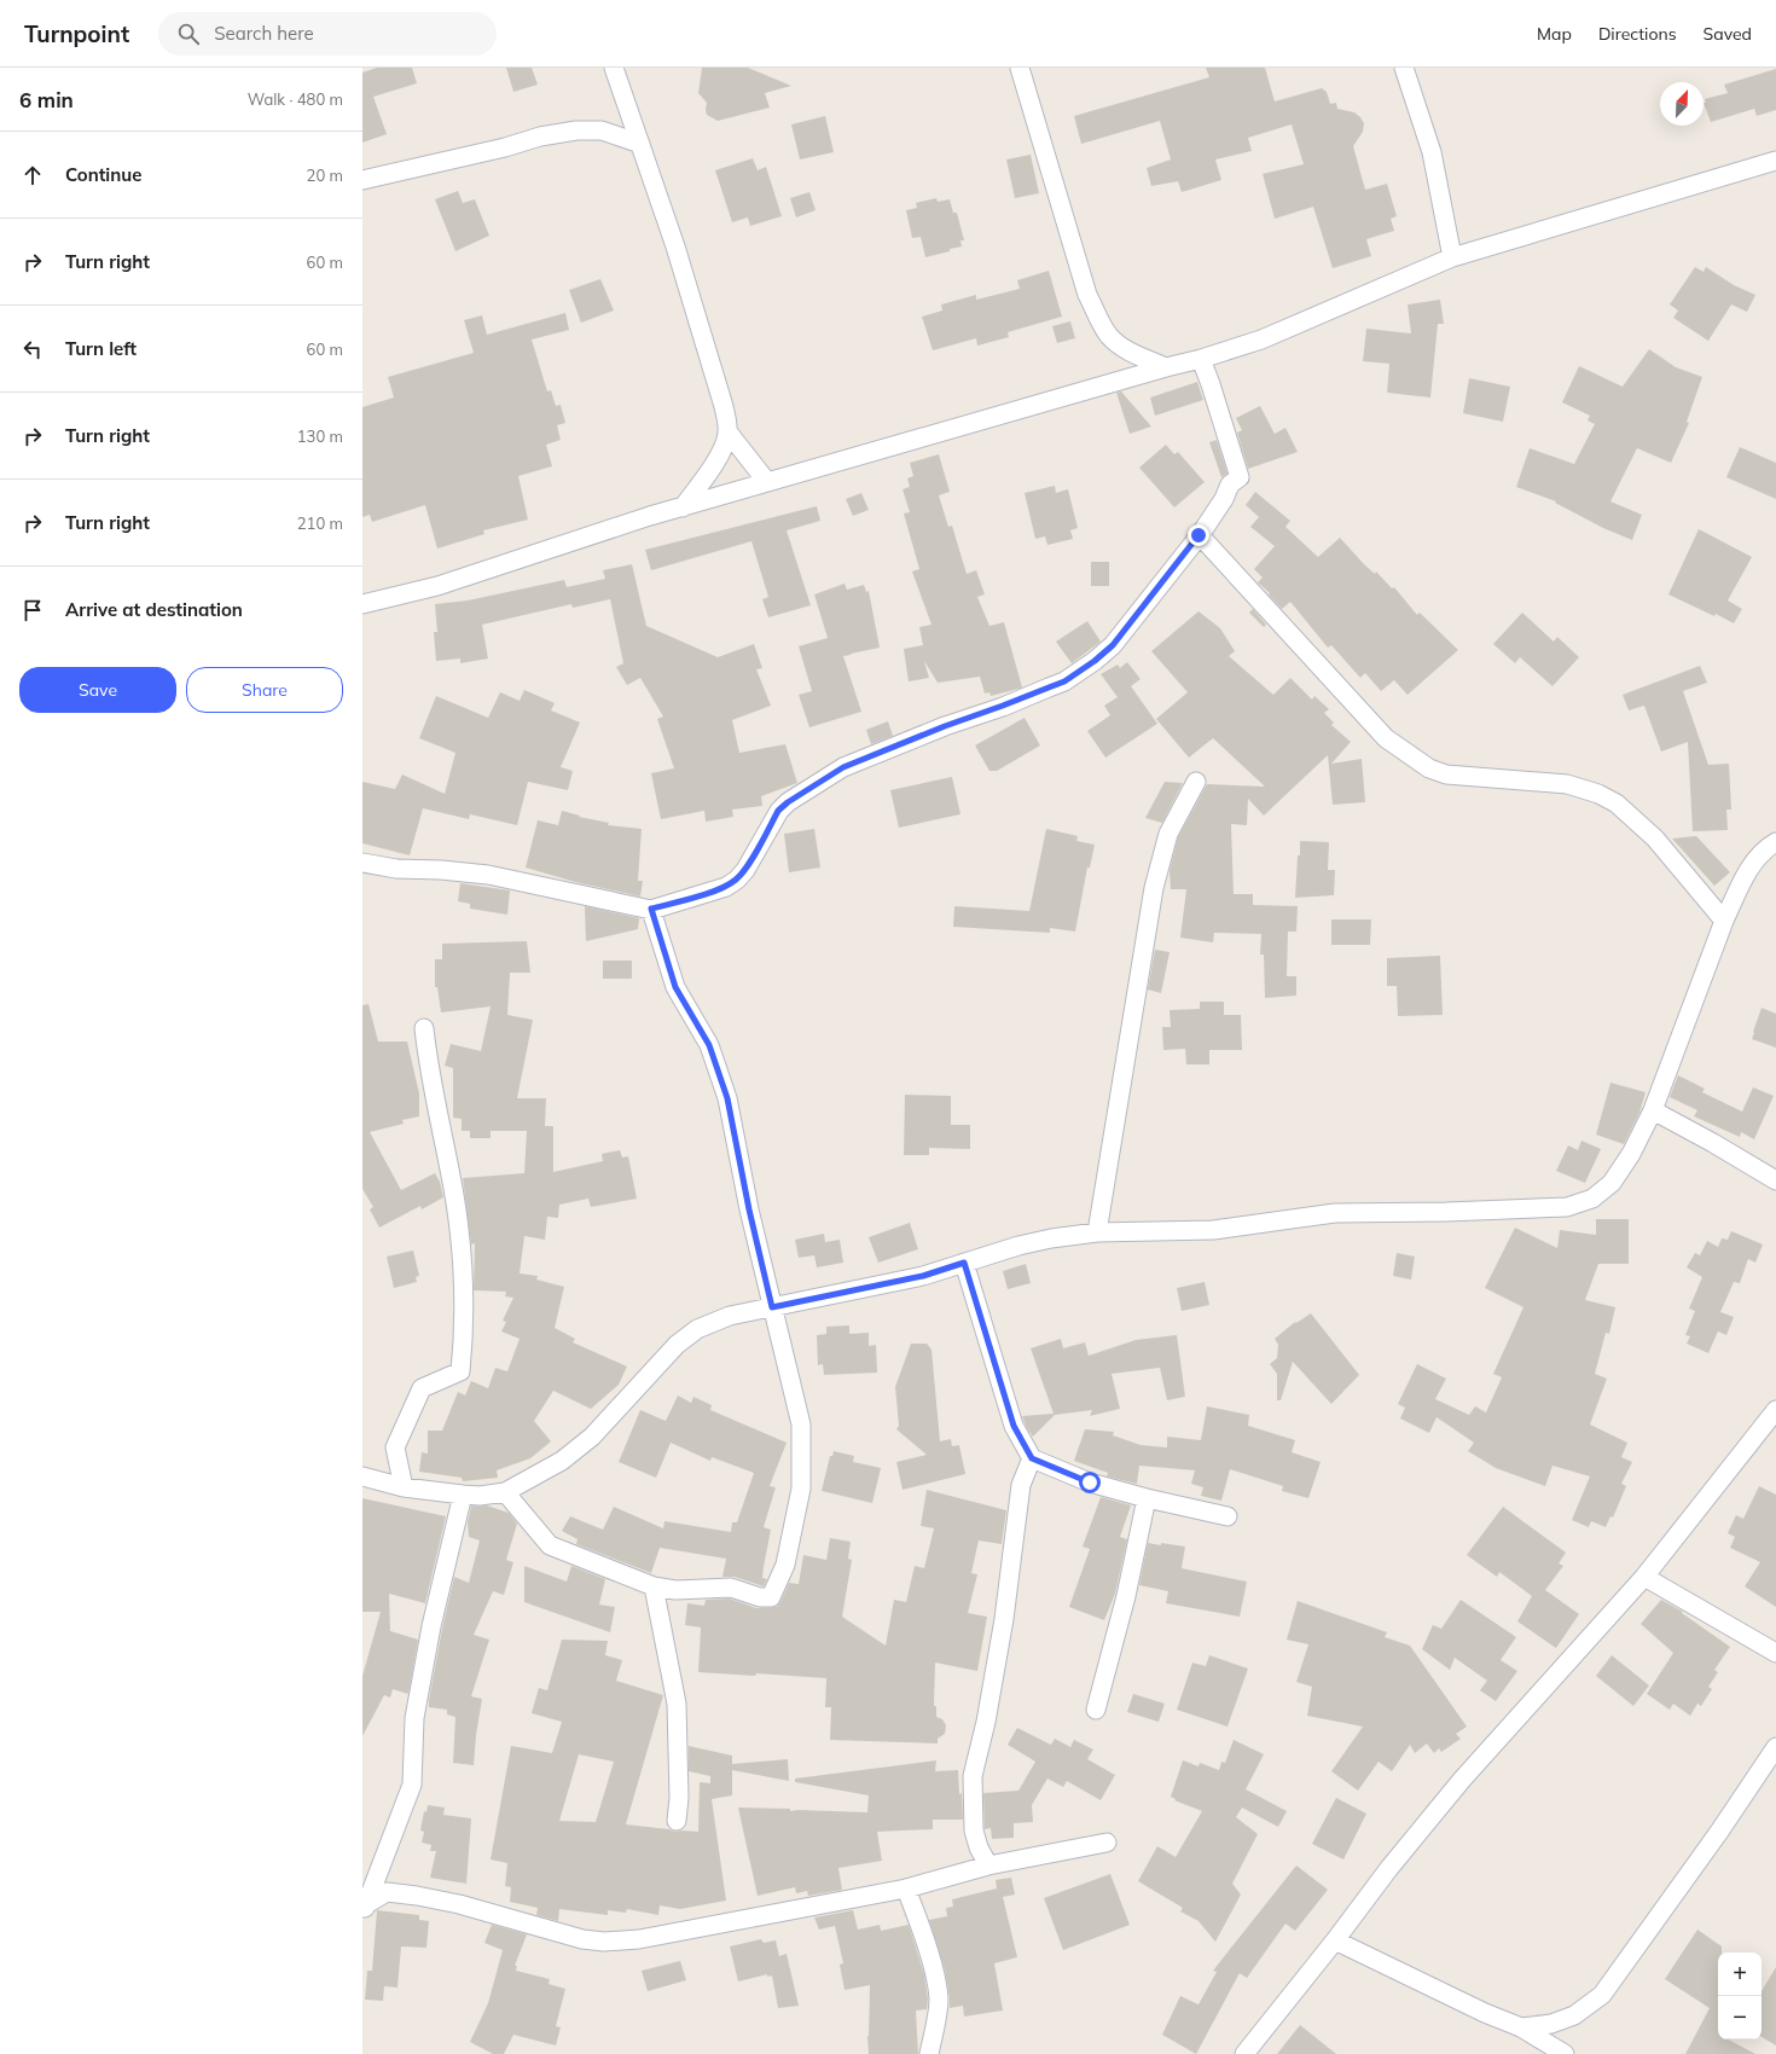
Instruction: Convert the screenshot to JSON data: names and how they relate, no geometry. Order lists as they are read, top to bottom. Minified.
{"north":"top right","page":{"header":"Turnpoint","search":"Search here","nav":["Map","Directions","Saved"],"heading":["6 min","Walk · 480 m"],"list":[["Continue","20 m"],["Turn right","60 m"],["Turn left","60 m"],["Turn right","130 m"],["Turn right","210 m"],"Arrive at destination"],"buttons":["Save","Share"],"map_buttons":["+","−"]}}
